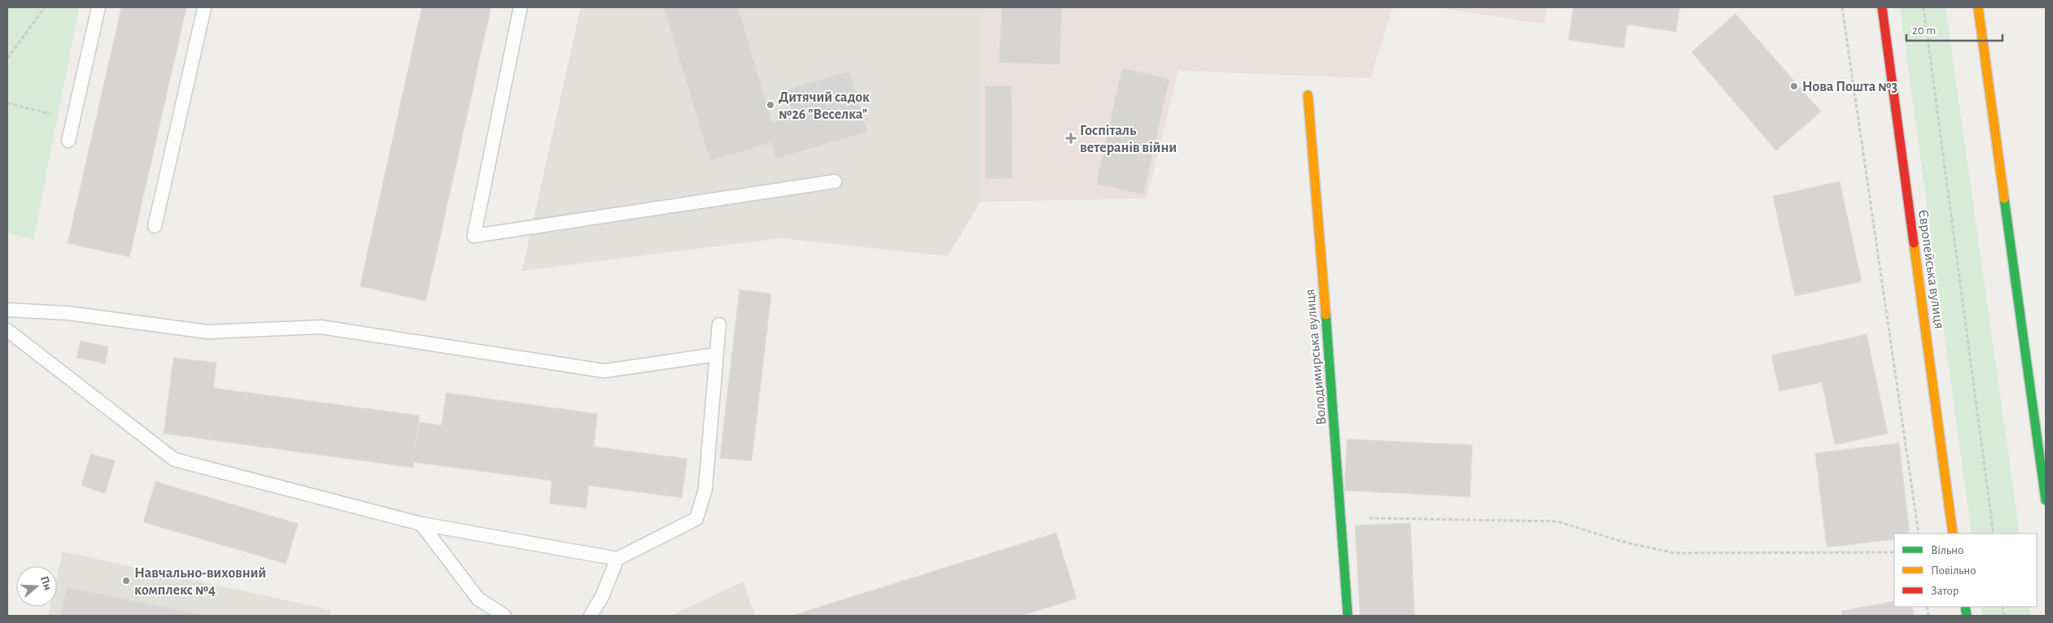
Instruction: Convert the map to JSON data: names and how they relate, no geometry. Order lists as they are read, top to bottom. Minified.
{"streets":{"street":["Європейська вулиця","Володимирська вулиця"]},"places":{"other":["Нова Пошта №3","Дитячий садок №26 \"Веселка\"","Навчально-виховний комплекс №4"],"health":["Госпіталь ветеранів війни"]},"legend":["Вільно","Повільно","Затор"],"scale_bar":"20 m","north":"right"}
